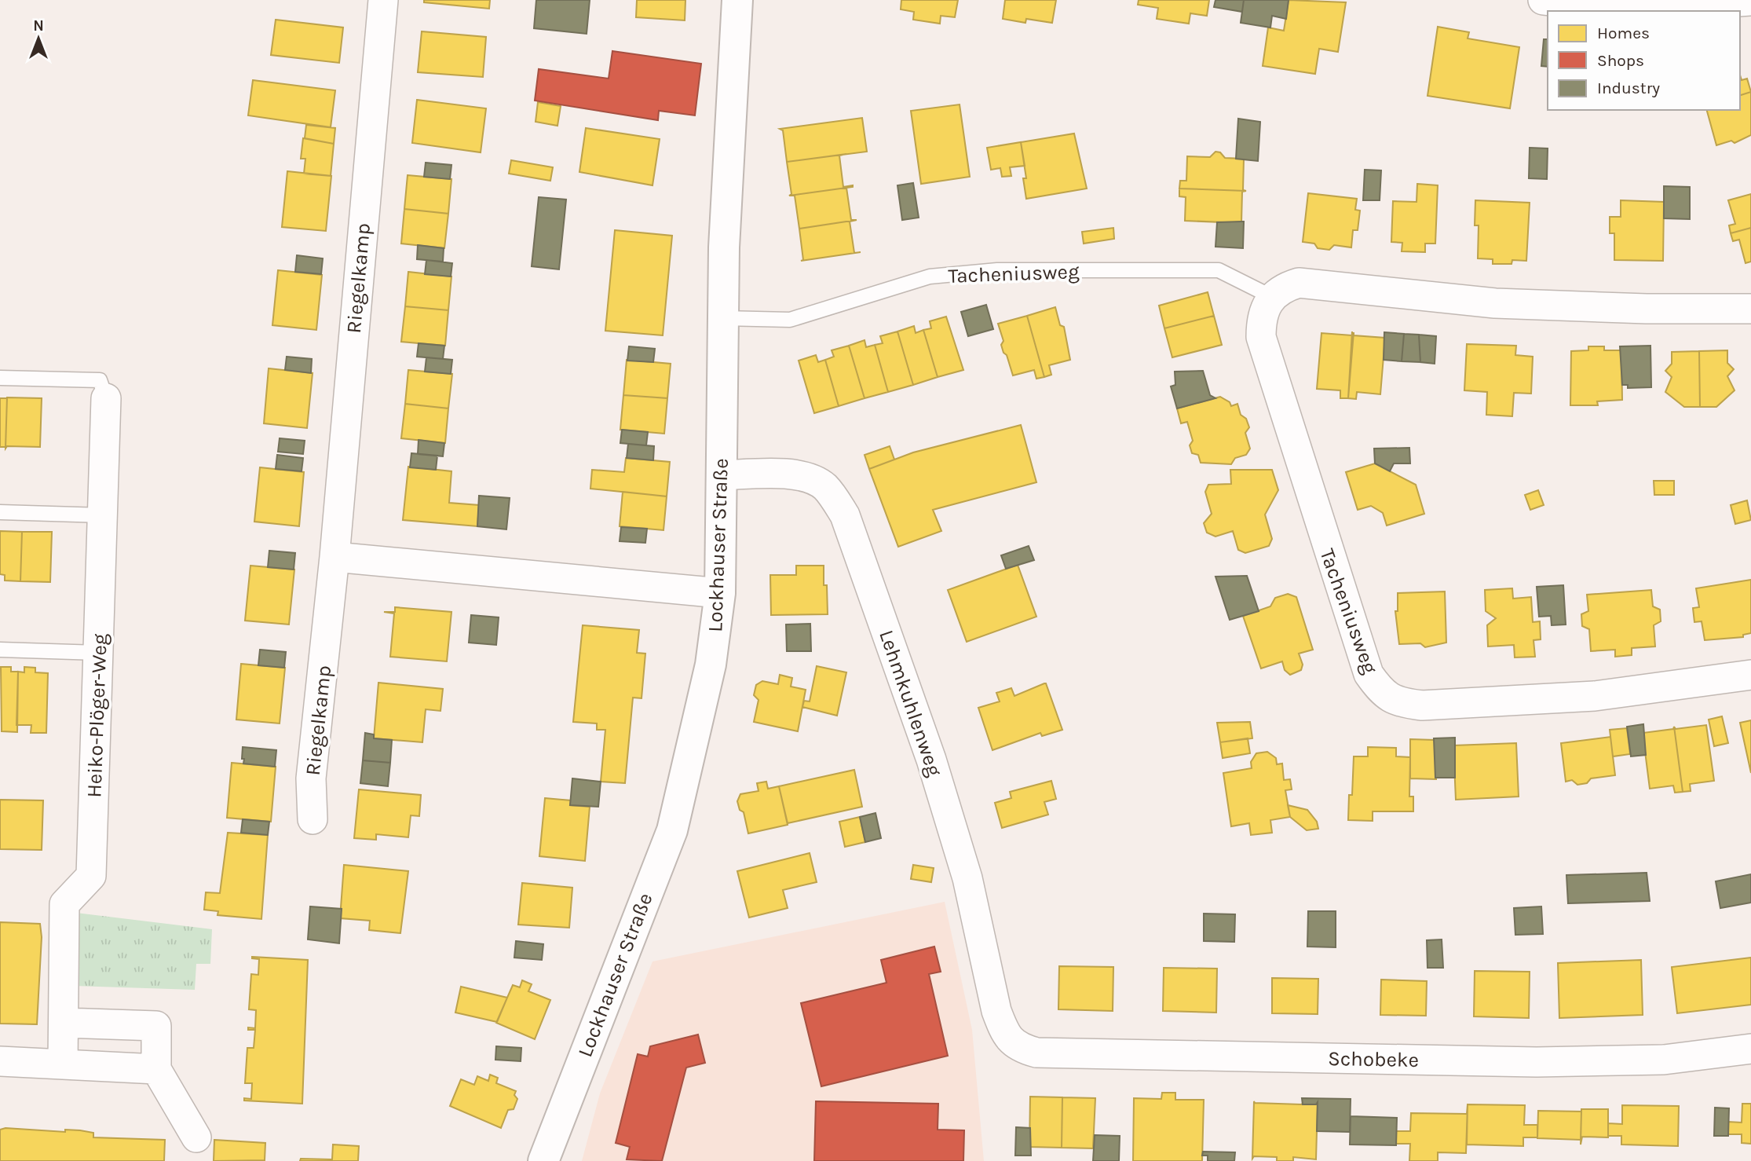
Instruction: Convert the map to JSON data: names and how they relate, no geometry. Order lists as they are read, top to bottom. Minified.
{"streets":{"street":["Tacheniusweg","Riegelkamp","Lockhauser Straße","Lehmkuhlenweg","Heiko-Plöger-Weg","Schobeke"]},"crossings":[["Tacheniusweg","Lockhauser Straße"],["Lockhauser Straße","Lehmkuhlenweg"],["Lehmkuhlenweg","Schobeke"]],"legend":["Homes","Shops","Industry"],"north":"top"}
